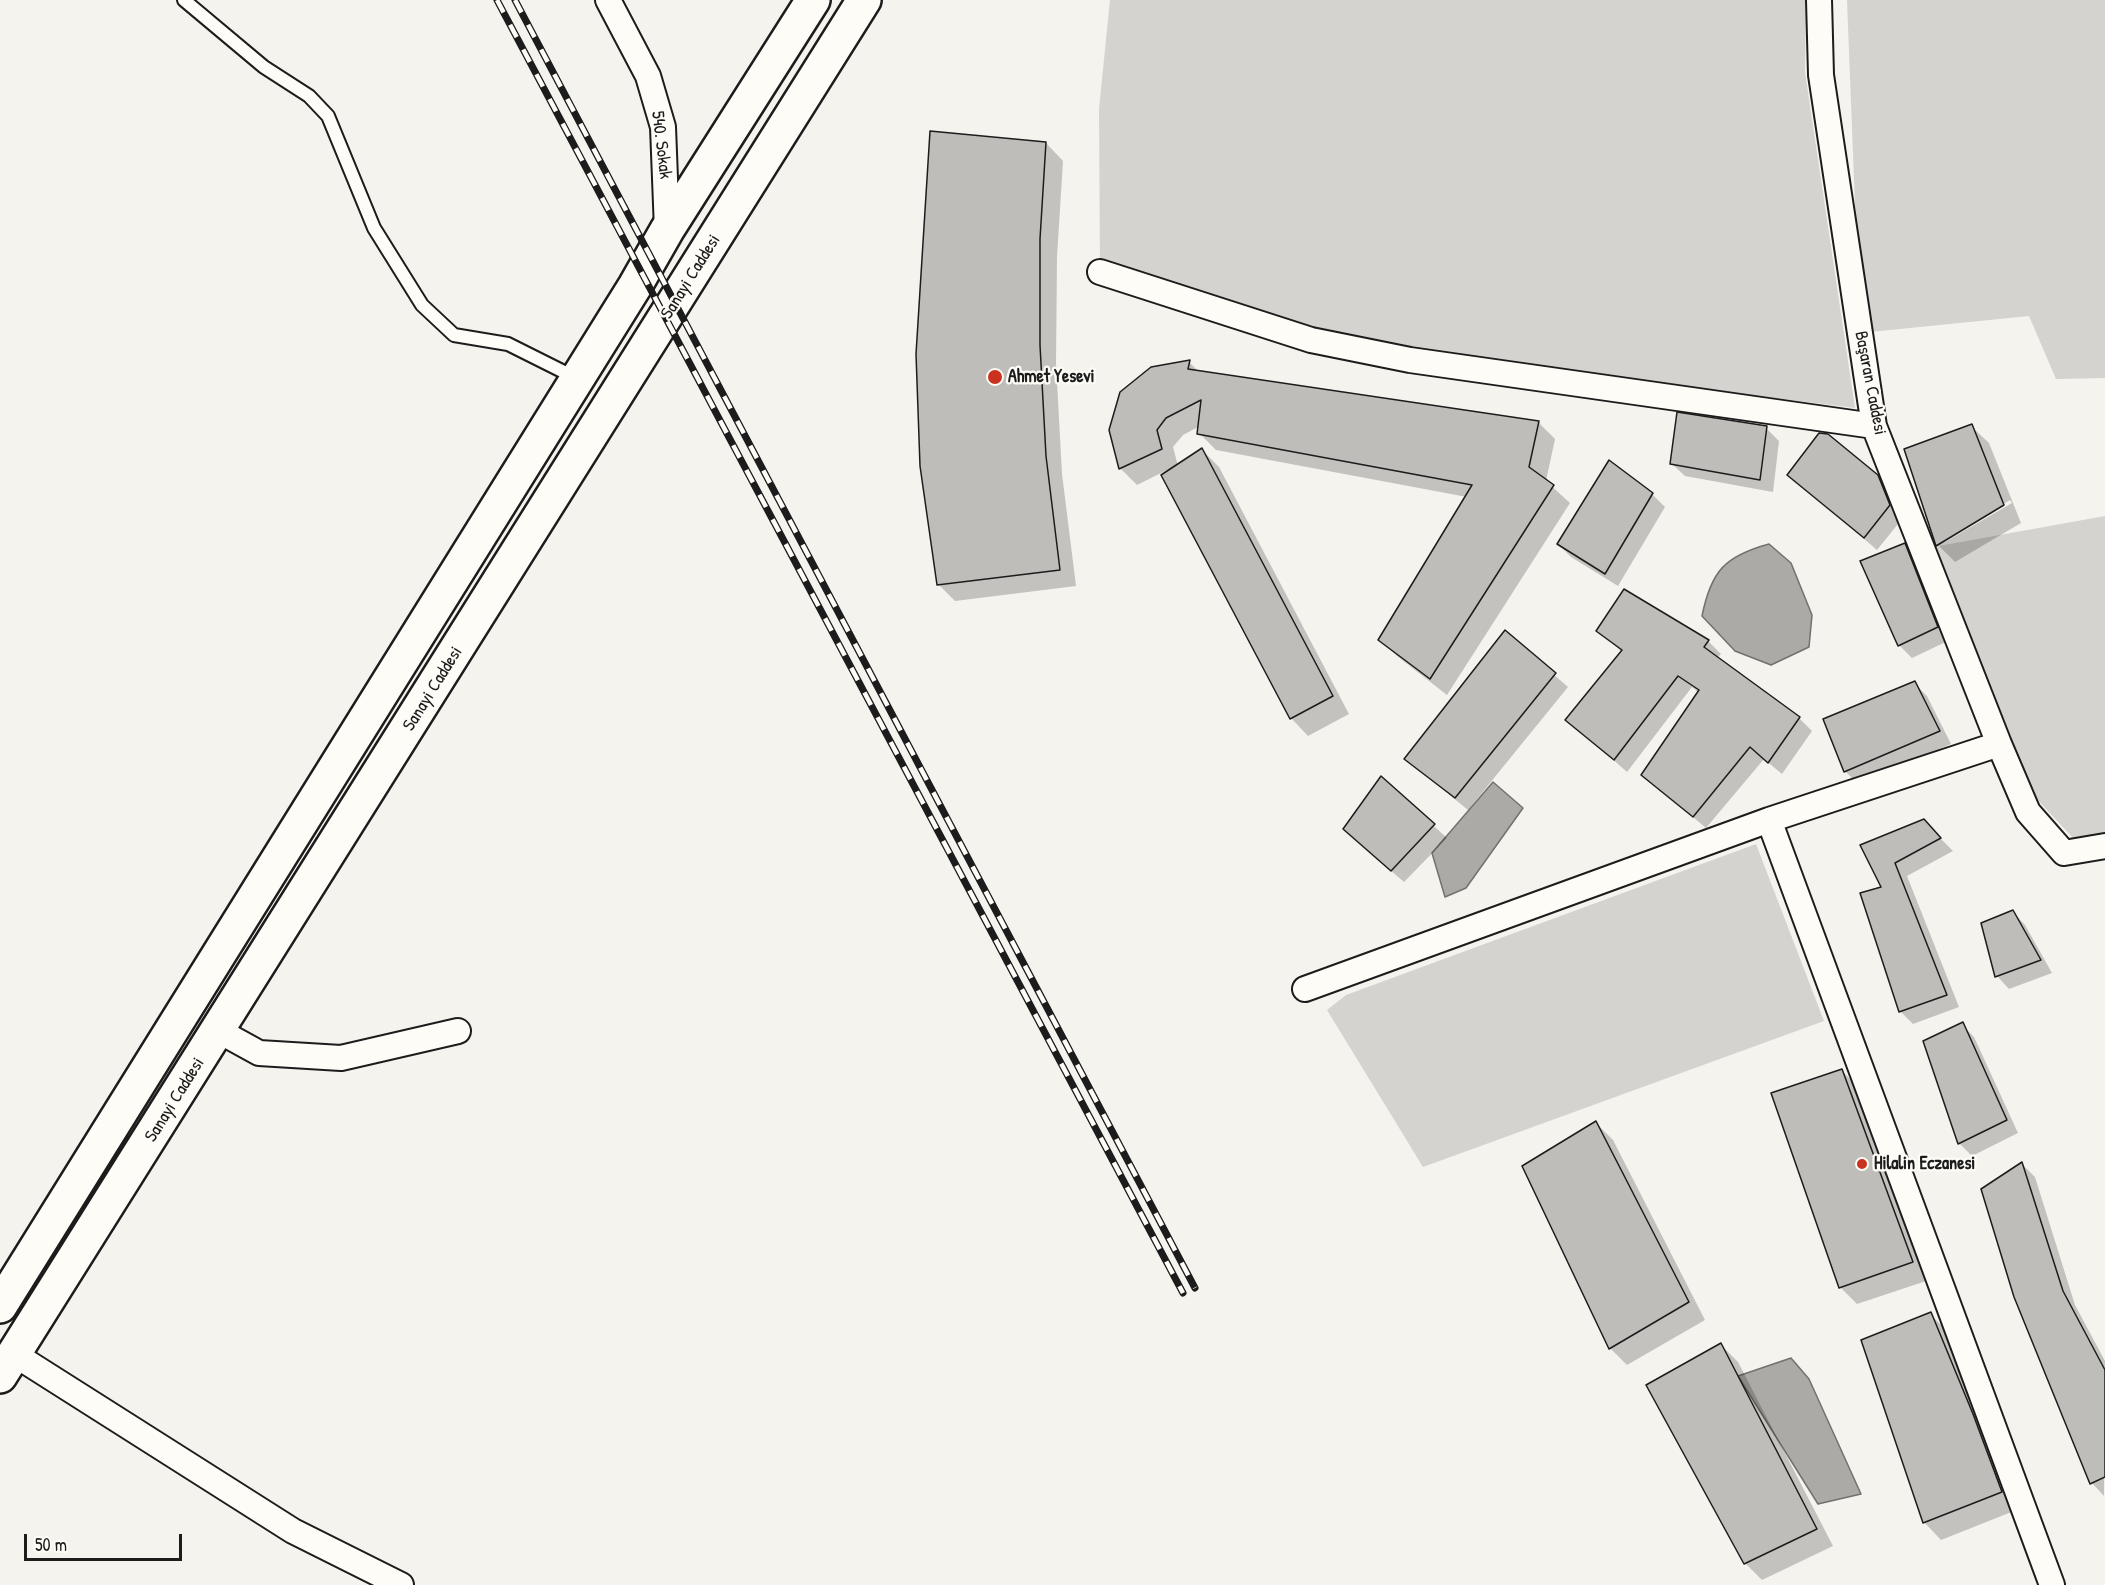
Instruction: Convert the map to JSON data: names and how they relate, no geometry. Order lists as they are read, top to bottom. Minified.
{"streets":{"highway":["Sanayi Caddesi"],"street":["540. Sokak","Başaran Caddesi"]},"places":["Ahmet Yesevi","Hilalin Eczanesi"],"scale_bar":"50 m"}
